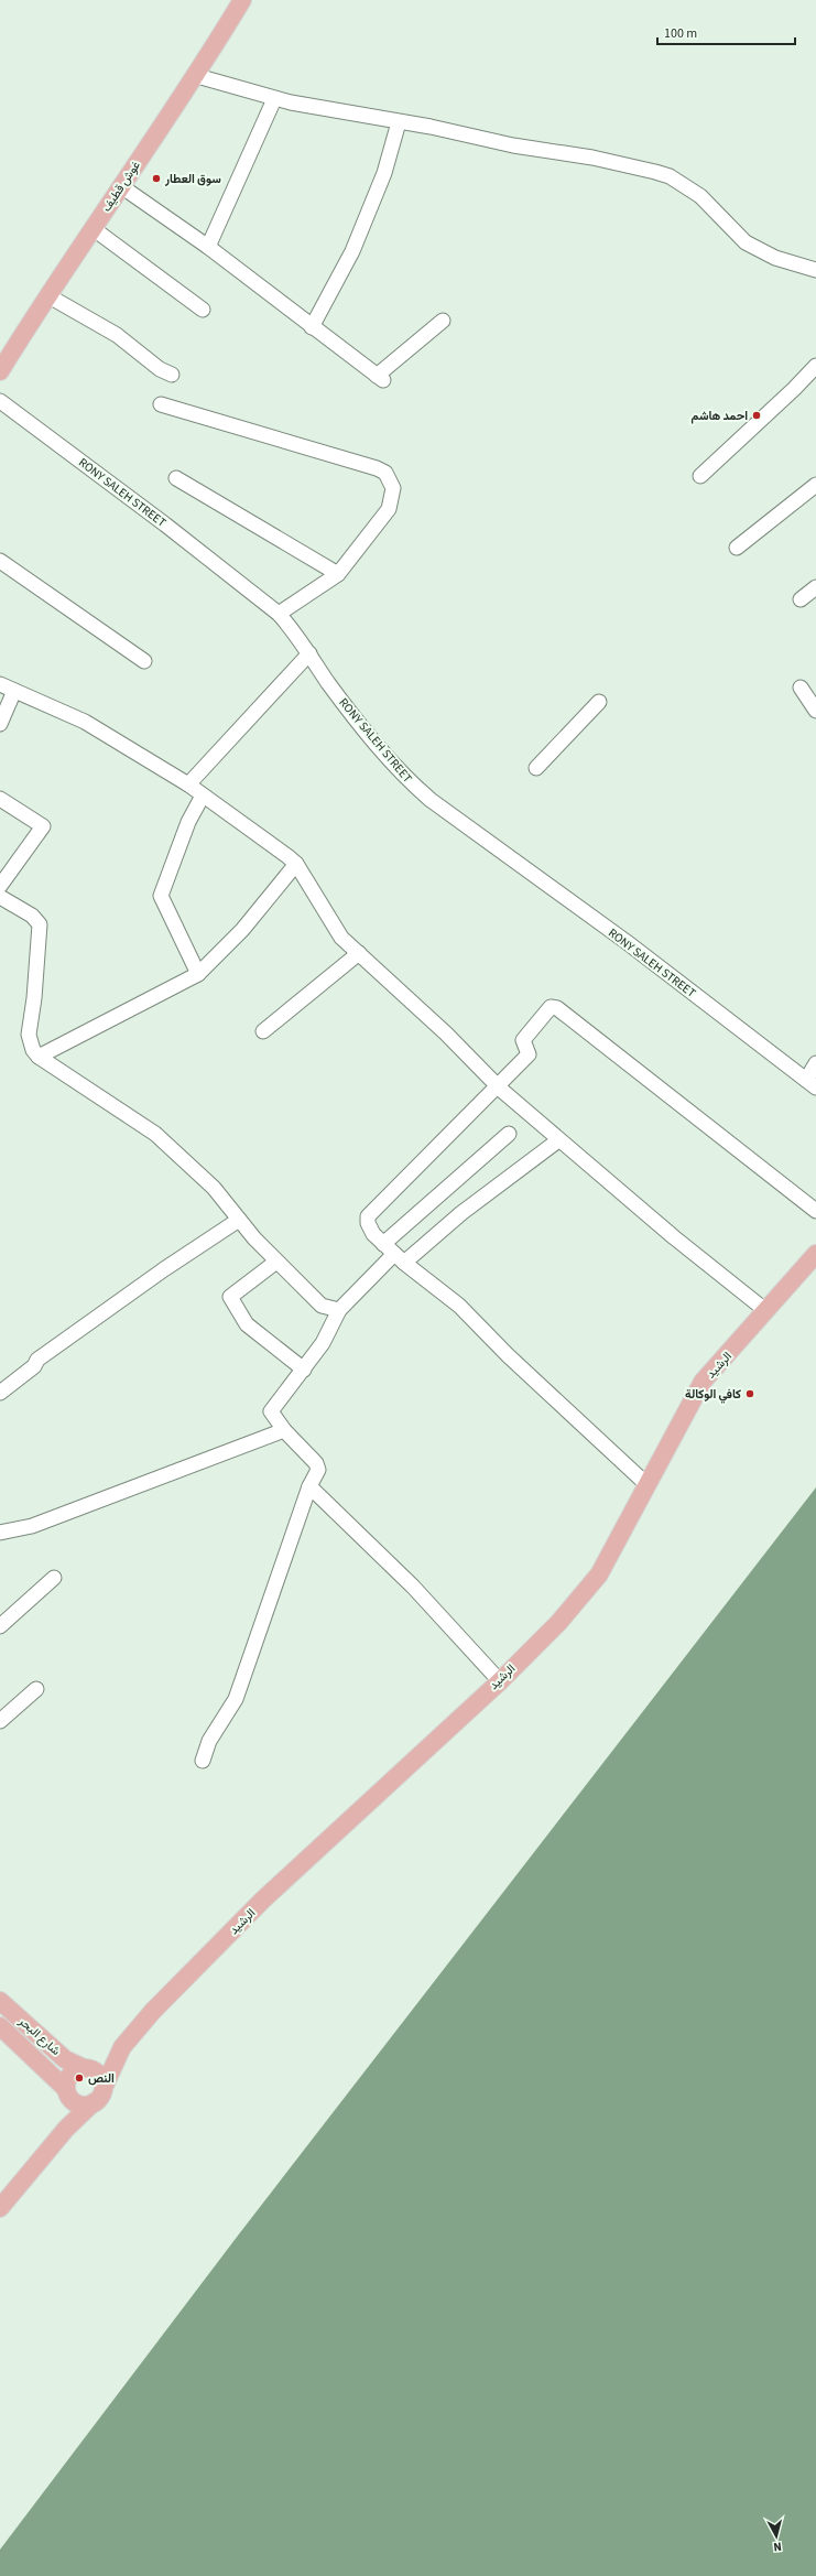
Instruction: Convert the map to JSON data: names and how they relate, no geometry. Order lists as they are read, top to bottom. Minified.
{"streets":{"main road":["غوش قطيف","الرشيد","شارع البحر"],"street":["RONY SALEH STREET"]},"crossings":[["الرشيد","شارع البحر"]],"places":["سوق العطار","احمد هاشم","كافي الوكالة","النص"],"scale_bar":"100 m","north":"bottom"}
